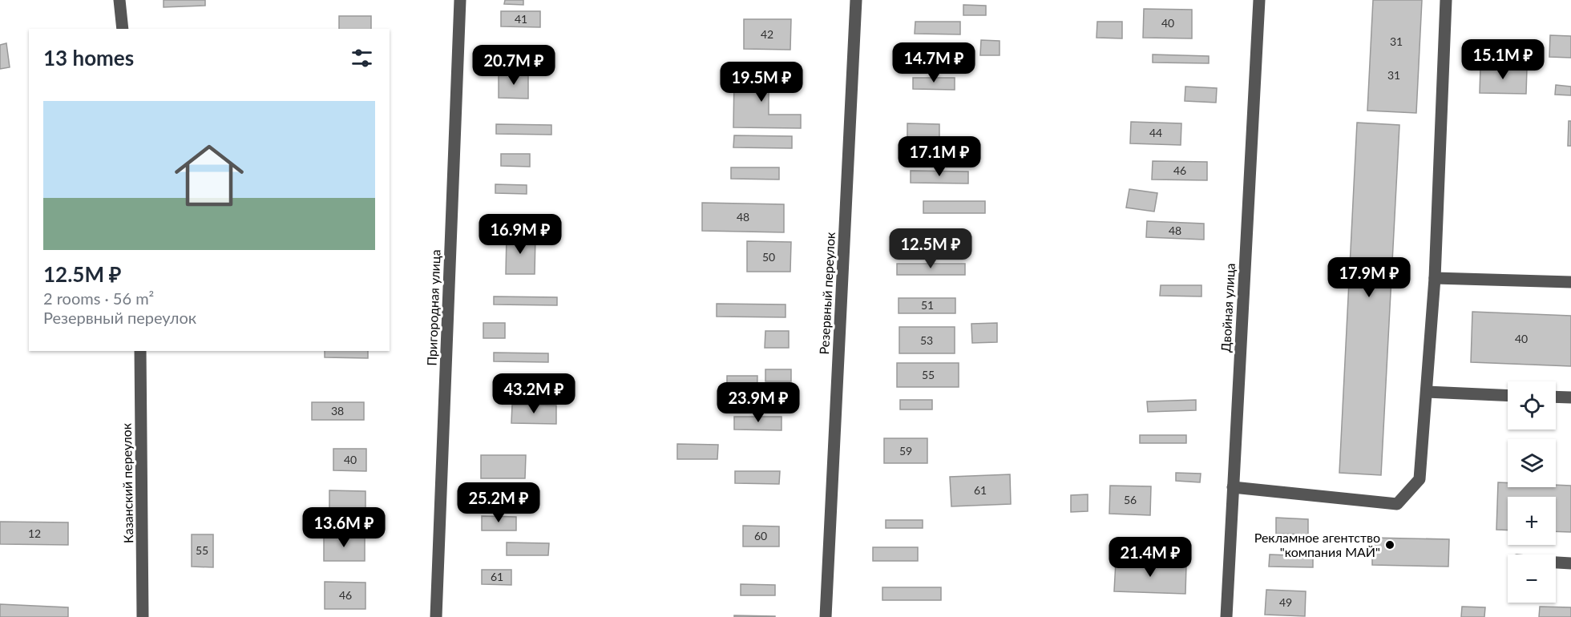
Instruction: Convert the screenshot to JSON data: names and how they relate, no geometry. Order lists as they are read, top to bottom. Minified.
{"streets":{"street":["Резервный переулок","Пригородная улица","Двойная улица","Казанский переулок"]},"places":["Рекламное агентство \"компания МАЙ\""],"house_numbers":["41","40","42","31","31","44","46","48","48","50","51","40","53","55","38","59","40","61","56","12","60","55","61","46","49"],"page":{"heading":"13 homes","price":["15.1M ₽","14.7M ₽","20.7M ₽","19.5M ₽","17.1M ₽","16.9M ₽","12.5M ₽","17.9M ₽","43.2M ₽","23.9M ₽","25.2M ₽","13.6M ₽","21.4M ₽"],"list":[{"name":"12.5M ₽","note":"2 rooms · 56 m² · Резервный переулок"}],"map_buttons":["+","−"]}}
